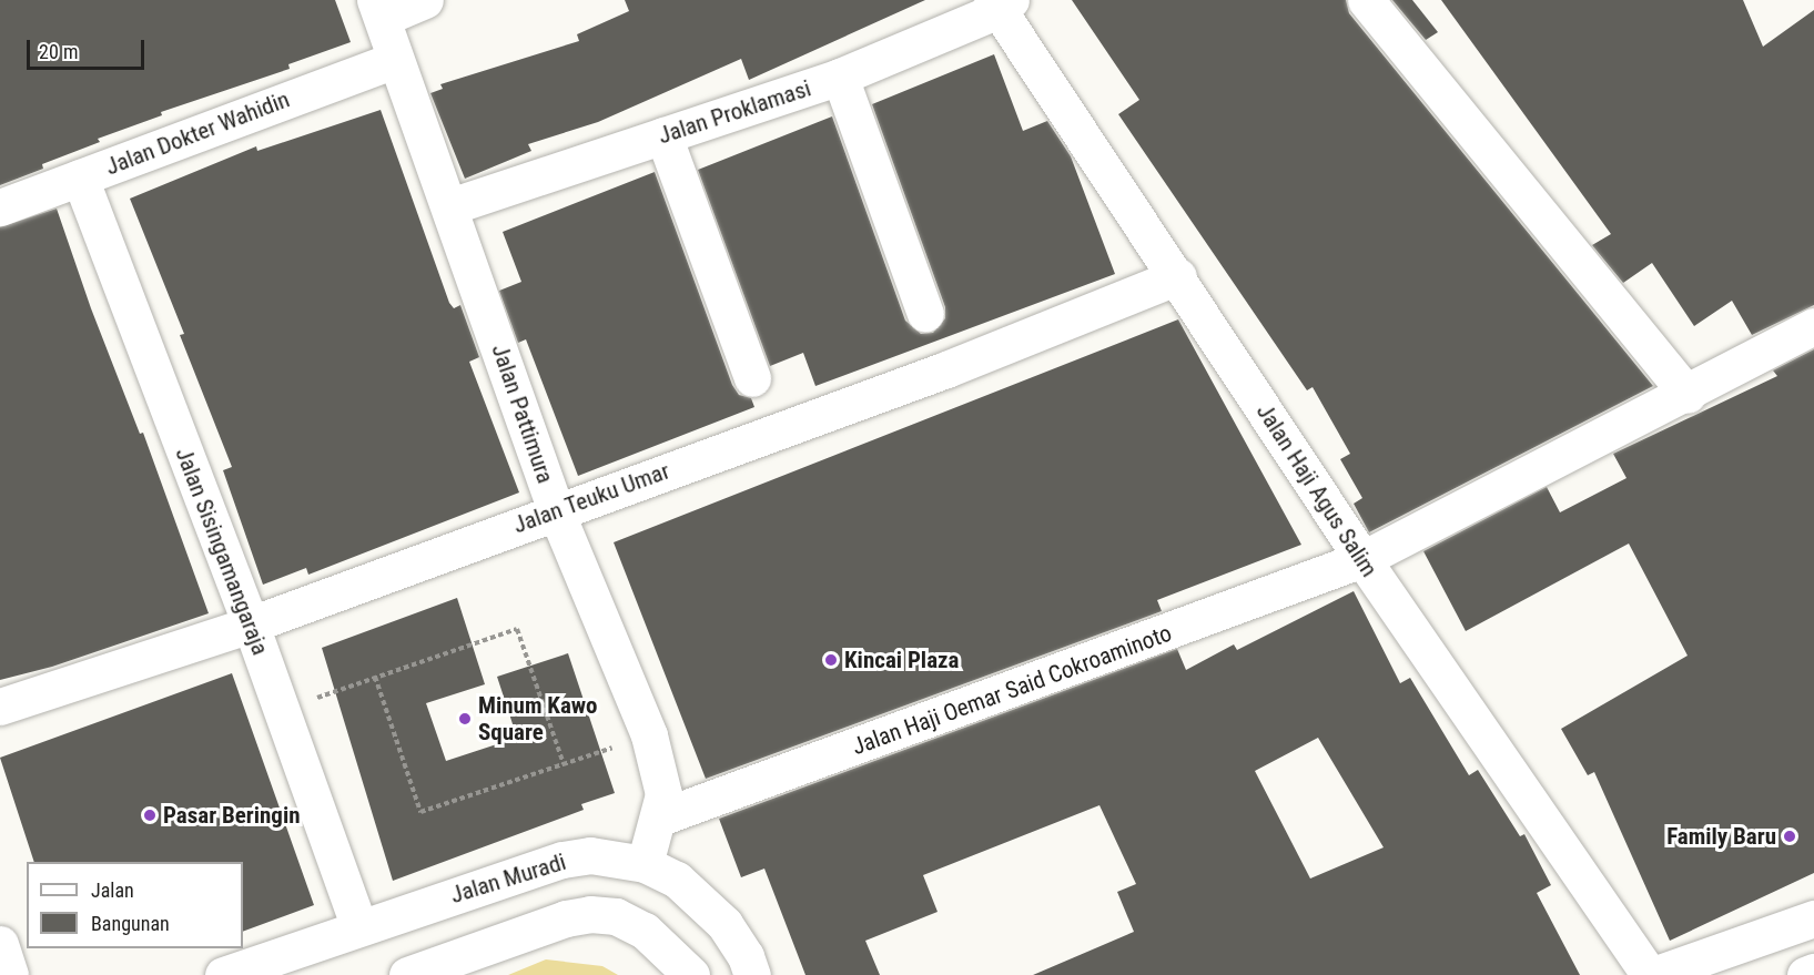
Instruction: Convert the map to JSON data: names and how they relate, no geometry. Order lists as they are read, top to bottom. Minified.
{"streets":{"main road":["Jalan Proklamasi","Jalan Dokter Wahidin","Jalan Pattimura","Jalan Haji Agus Salim","Jalan Teuku Umar","Jalan Sisingamangaraja","Jalan Haji Oemar Said Cokroaminoto","Jalan Muradi"]},"crossings":[["Jalan Proklamasi","Jalan Pattimura"],["Jalan Proklamasi","Jalan Haji Agus Salim"],["Jalan Dokter Wahidin","Jalan Pattimura"],["Jalan Dokter Wahidin","Jalan Sisingamangaraja"],["Jalan Pattimura","Jalan Teuku Umar"],["Jalan Pattimura","Jalan Haji Oemar Said Cokroaminoto"],["Jalan Pattimura","Jalan Muradi"],["Jalan Haji Agus Salim","Jalan Teuku Umar"],["Jalan Haji Agus Salim","Jalan Haji Oemar Said Cokroaminoto"],["Jalan Teuku Umar","Jalan Sisingamangaraja"],["Jalan Sisingamangaraja","Jalan Muradi"]],"places":["Kincai Plaza","Minum Kawo Square","Pasar Beringin","Family Baru"],"legend":["Jalan","Bangunan"],"scale_bar":"20 m"}
